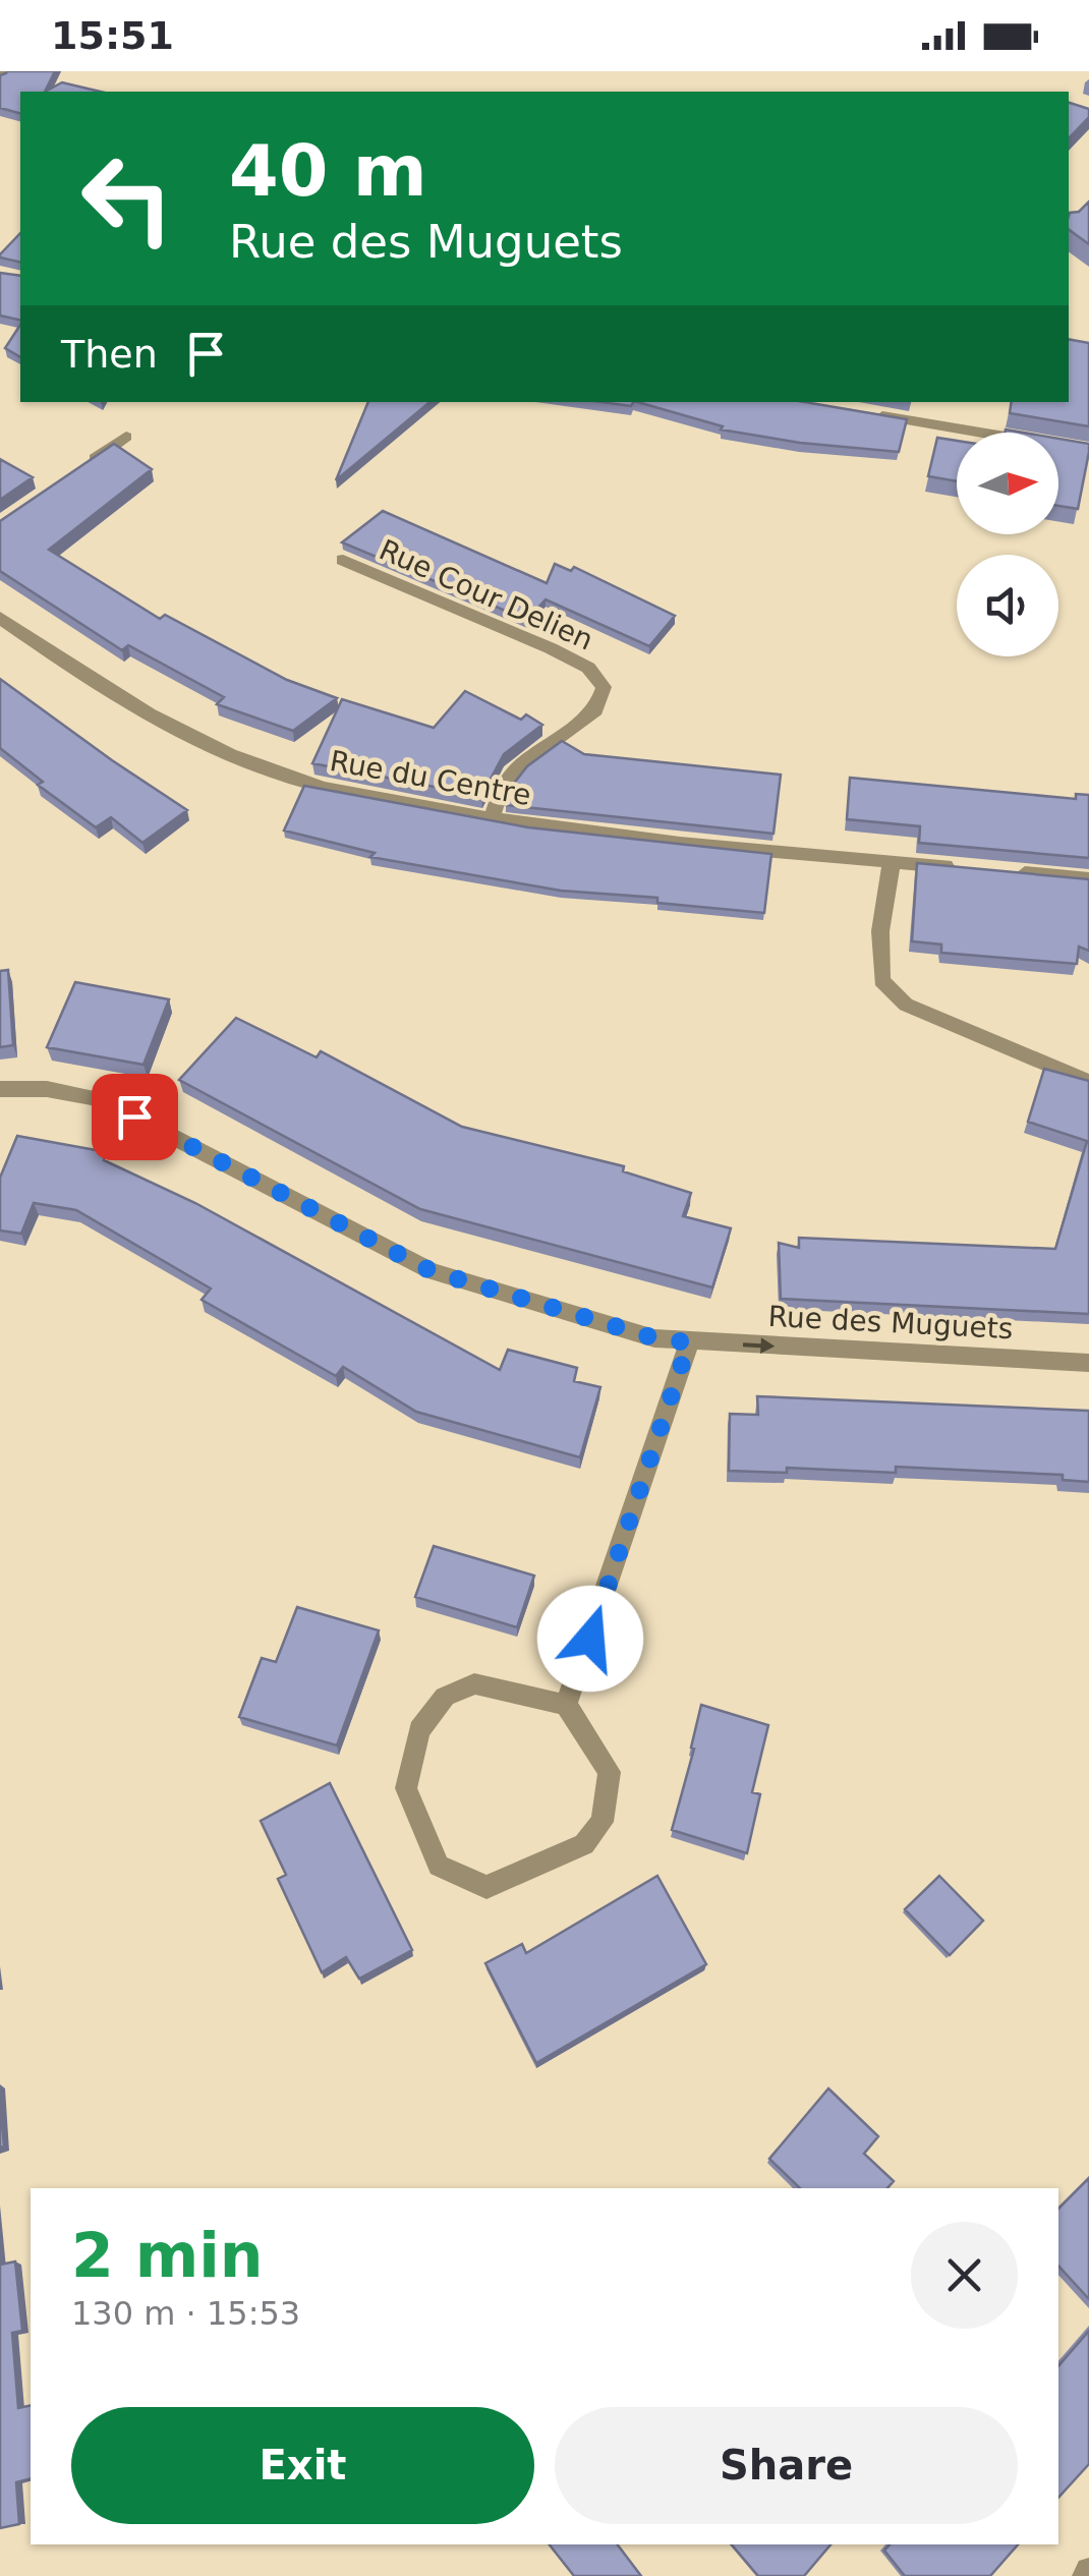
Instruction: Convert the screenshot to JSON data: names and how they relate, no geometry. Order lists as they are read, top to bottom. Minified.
{"streets":{"street":["Rue Cour Delien","Rue du Centre","Rue des Muguets"]},"crossings":[["Rue Cour Delien","Rue du Centre"]],"one_way":["Rue des Muguets"],"north":"right","page":{"status":"15:51","turn":["40 m","Rue des Muguets"],"then":"Then","heading":["2 min","130 m · 15:53"],"buttons":["Exit","Share"]}}
